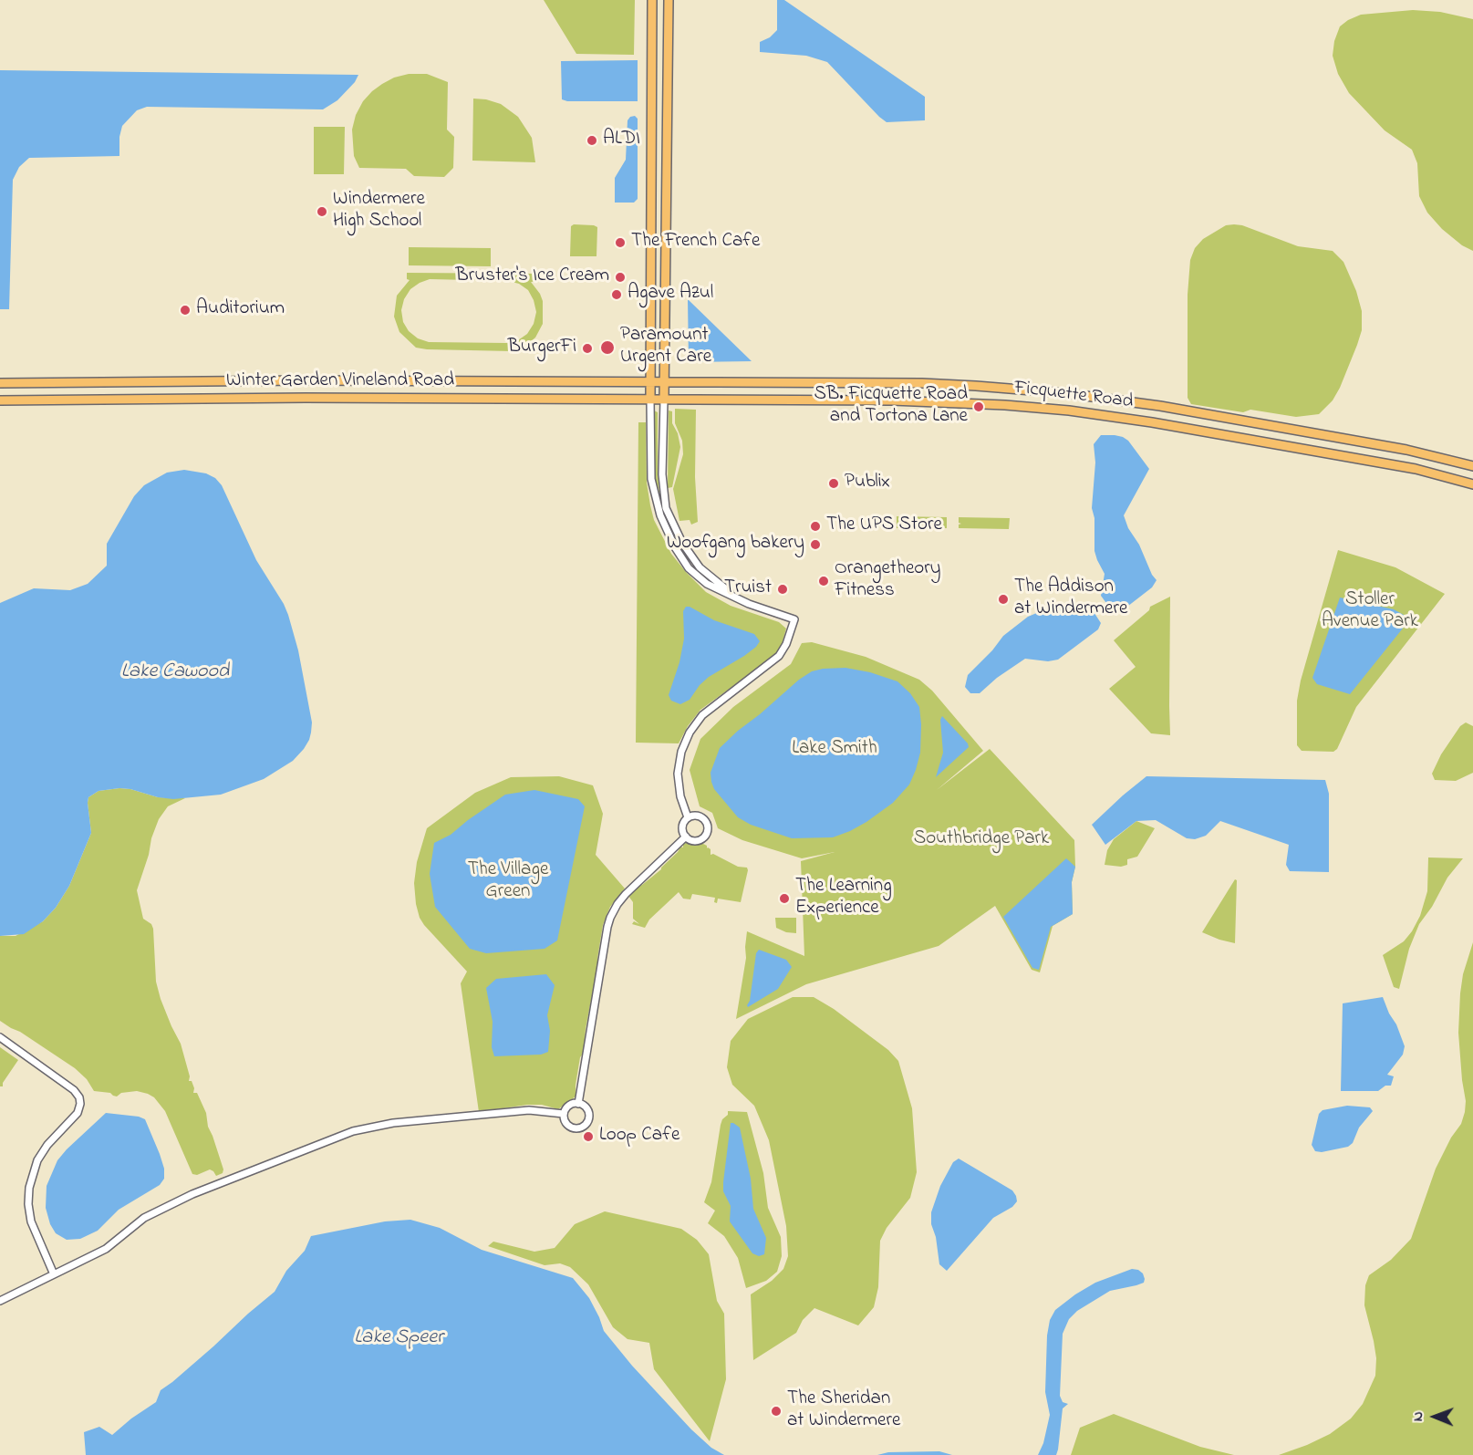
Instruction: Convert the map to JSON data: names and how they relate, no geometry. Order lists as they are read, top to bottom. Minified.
{"streets":{"main road":["Winter Garden Vineland Road","Ficquette Road"]},"crossings":[["Winter Garden Vineland Road","Ficquette Road"]],"water":["Lake Cawood","Lake Speer"],"parks":["Stoller Avenue Park","Lake Smith","Southbridge Park","The Village Green"],"places":["ALDI","Windermere High School","The French Cafe","Bruster's Ice Cream","Agave Azul","Auditorium","Paramount Urgent Care","BurgerFi","SB. Ficquette Road and Tortona Lane","Publix","The UPS Store","Woofgang bakery","Orangetheory Fitness","Truist","The Addison at Windermere","The Learning Experience","Loop Cafe","The Sheridan at Windermere"],"north":"left"}
